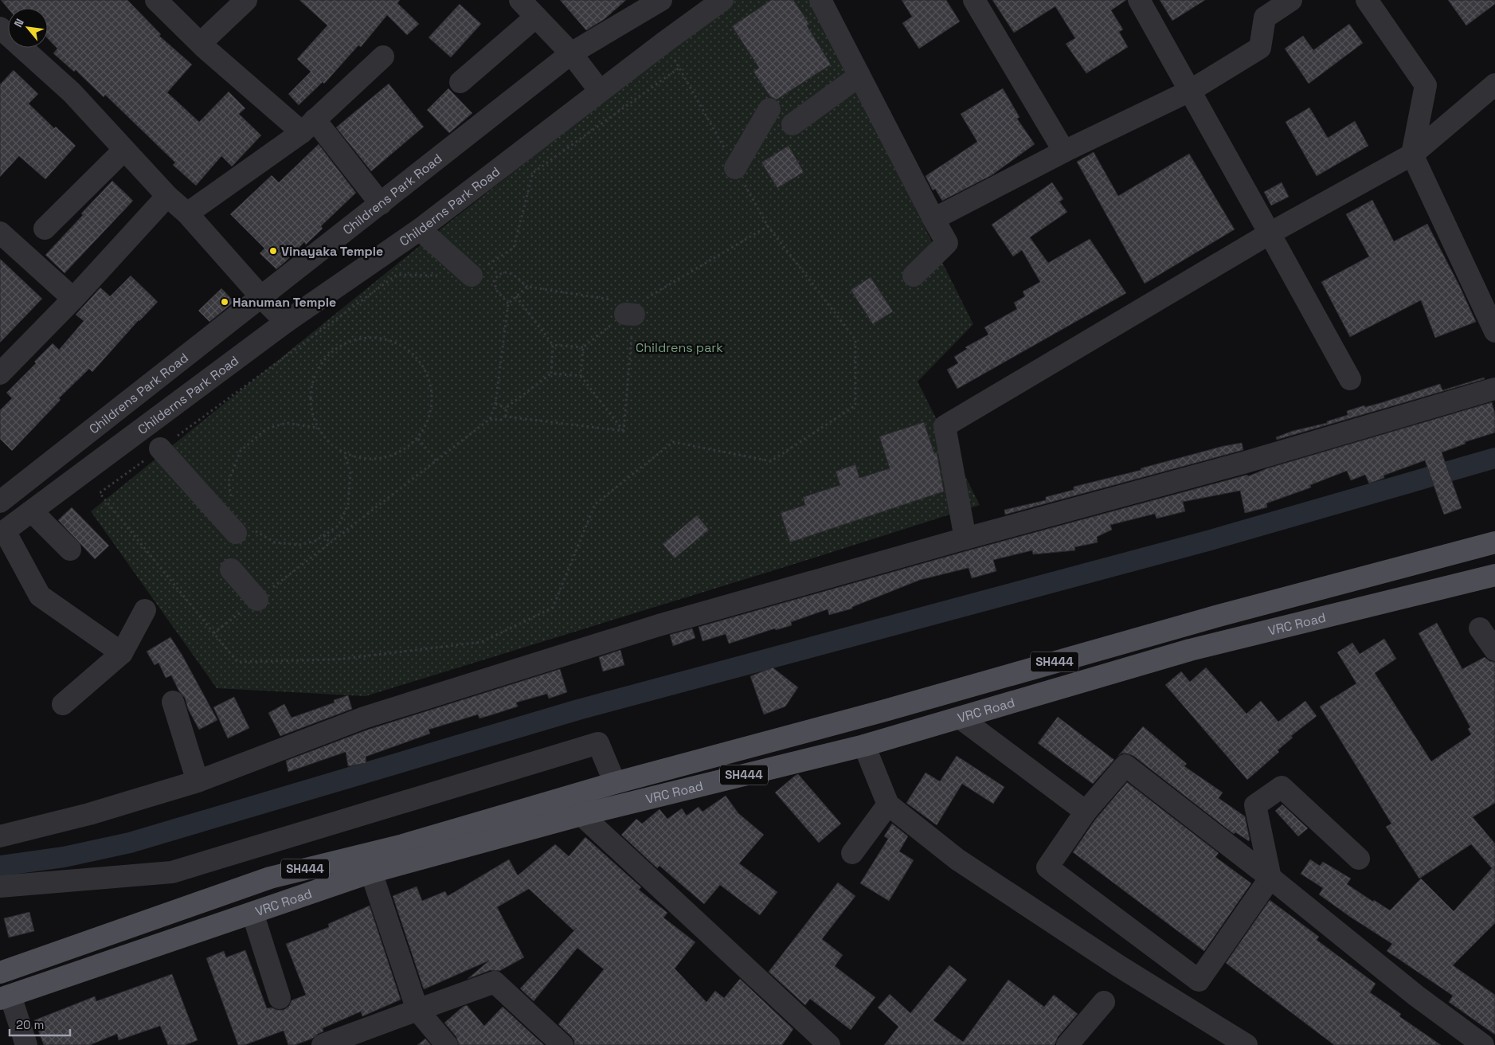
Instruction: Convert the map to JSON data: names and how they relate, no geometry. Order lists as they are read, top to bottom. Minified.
{"streets":{"main road":["VRC Road","SH444"],"street":["Childrens Park Road","Childerns Park Road"]},"parks":["Childrens park"],"places":["Vinayaka Temple","Hanuman Temple"],"scale_bar":"20 m","north":"top left"}
